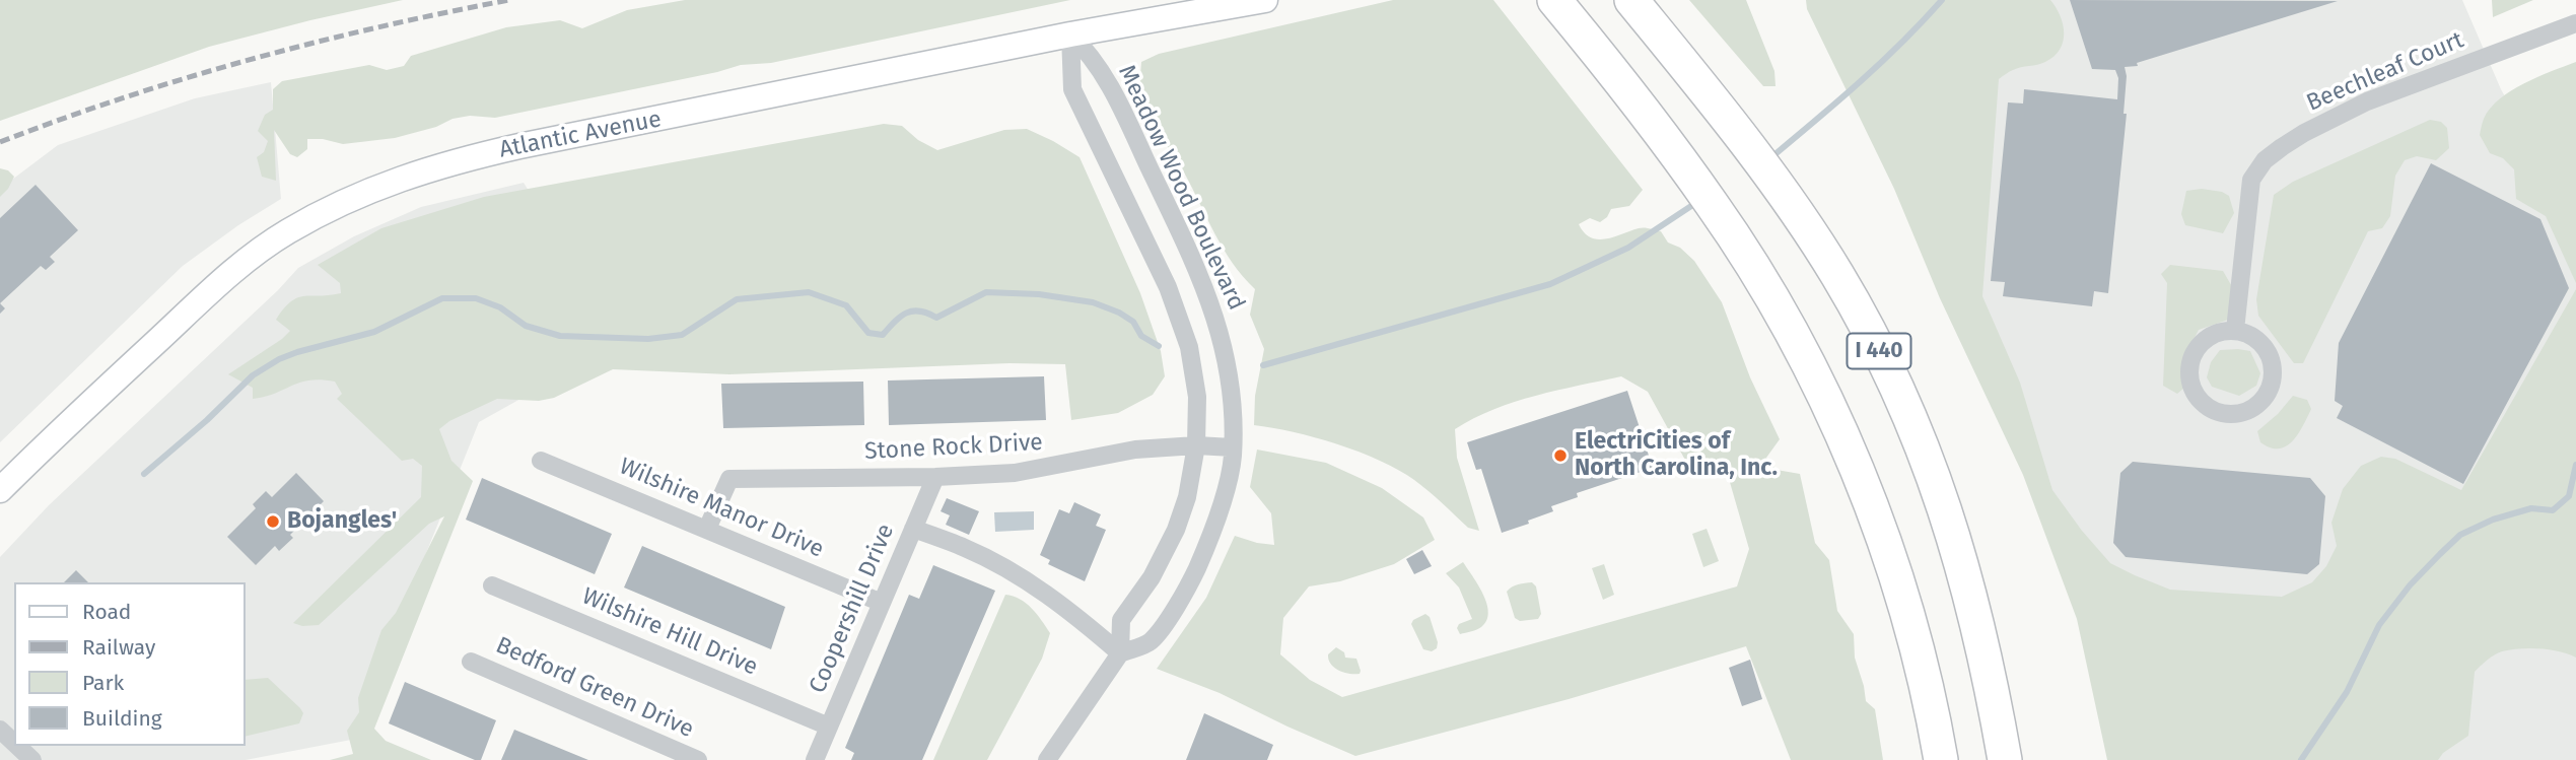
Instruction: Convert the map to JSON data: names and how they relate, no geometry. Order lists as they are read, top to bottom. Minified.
{"streets":{"highway":["I 440"],"main road":["Atlantic Avenue"],"street":["Beechleaf Court","Meadow Wood Boulevard","Stone Rock Drive","Wilshire Manor Drive","Coopershill Drive","Wilshire Hill Drive","Bedford Green Drive"]},"crossings":[["Atlantic Avenue","Meadow Wood Boulevard"],["Meadow Wood Boulevard","Stone Rock Drive"],["Stone Rock Drive","Wilshire Manor Drive"],["Stone Rock Drive","Coopershill Drive"],["Wilshire Manor Drive","Coopershill Drive"],["Coopershill Drive","Wilshire Hill Drive"]],"places":["ElectriCities of North Carolina, Inc.","Bojangles'"],"legend":["Road","Railway","Park","Building"]}
